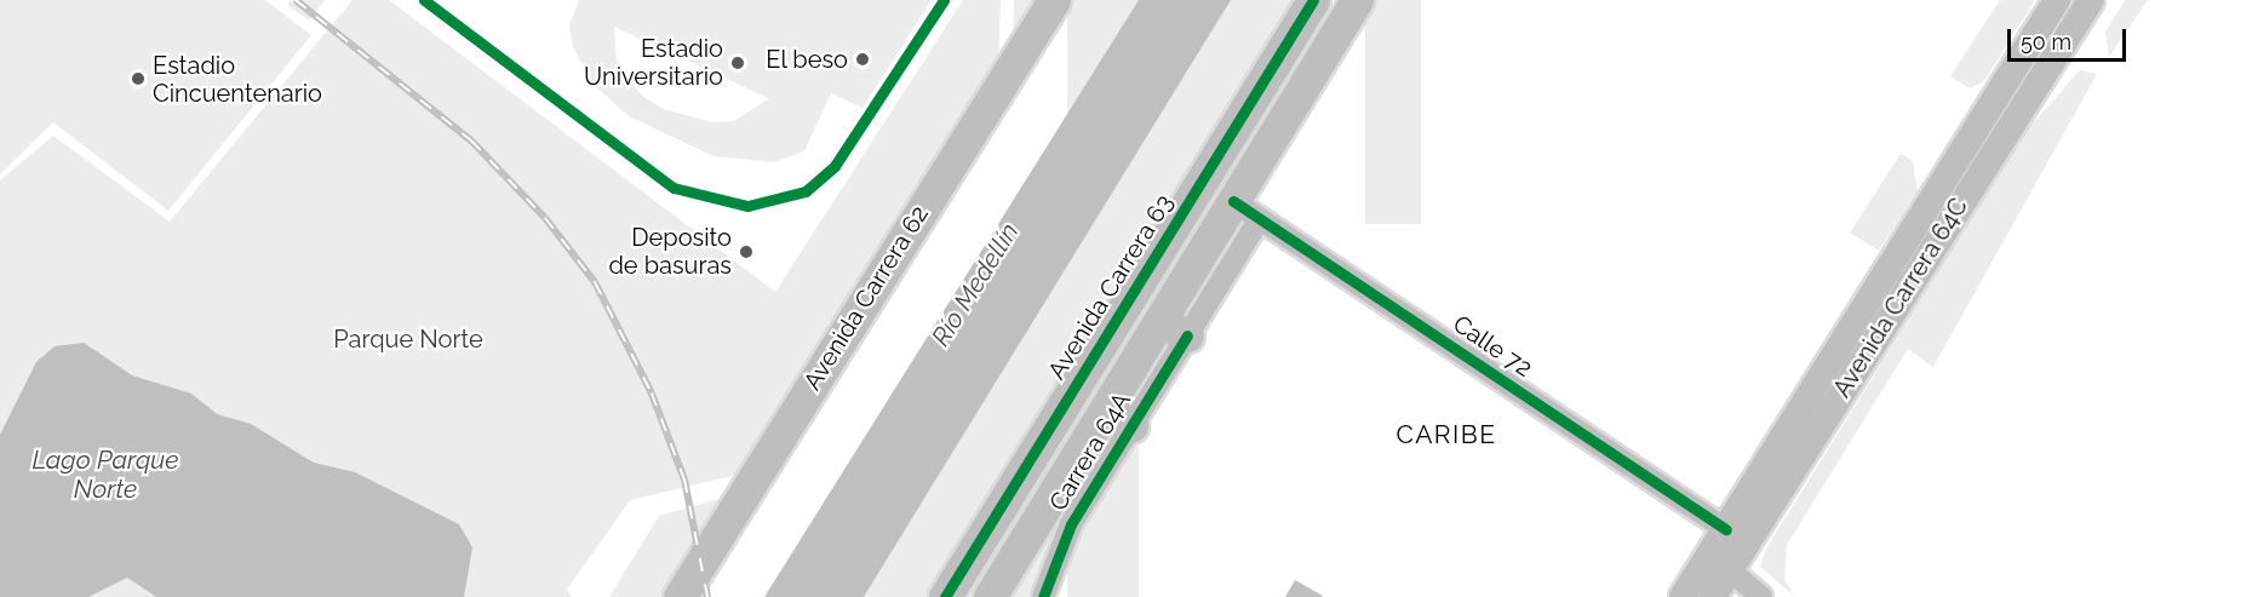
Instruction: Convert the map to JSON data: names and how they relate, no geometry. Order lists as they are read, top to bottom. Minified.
{"streets":{"highway":["Avenida Carrera 63","Avenida Carrera 62"],"main road":["Avenida Carrera 64C"],"street":["Calle 72","Carrera 64A"]},"crossings":[["Avenida Carrera 64C","Calle 72"]],"districts":["CARIBE"],"water":["Río Medellín","Lago Parque Norte"],"parks":["Parque Norte"],"places":["El beso","Estadio Universitario","Estadio Cincuentenario","Deposito de basuras"],"scale_bar":"50 m"}
